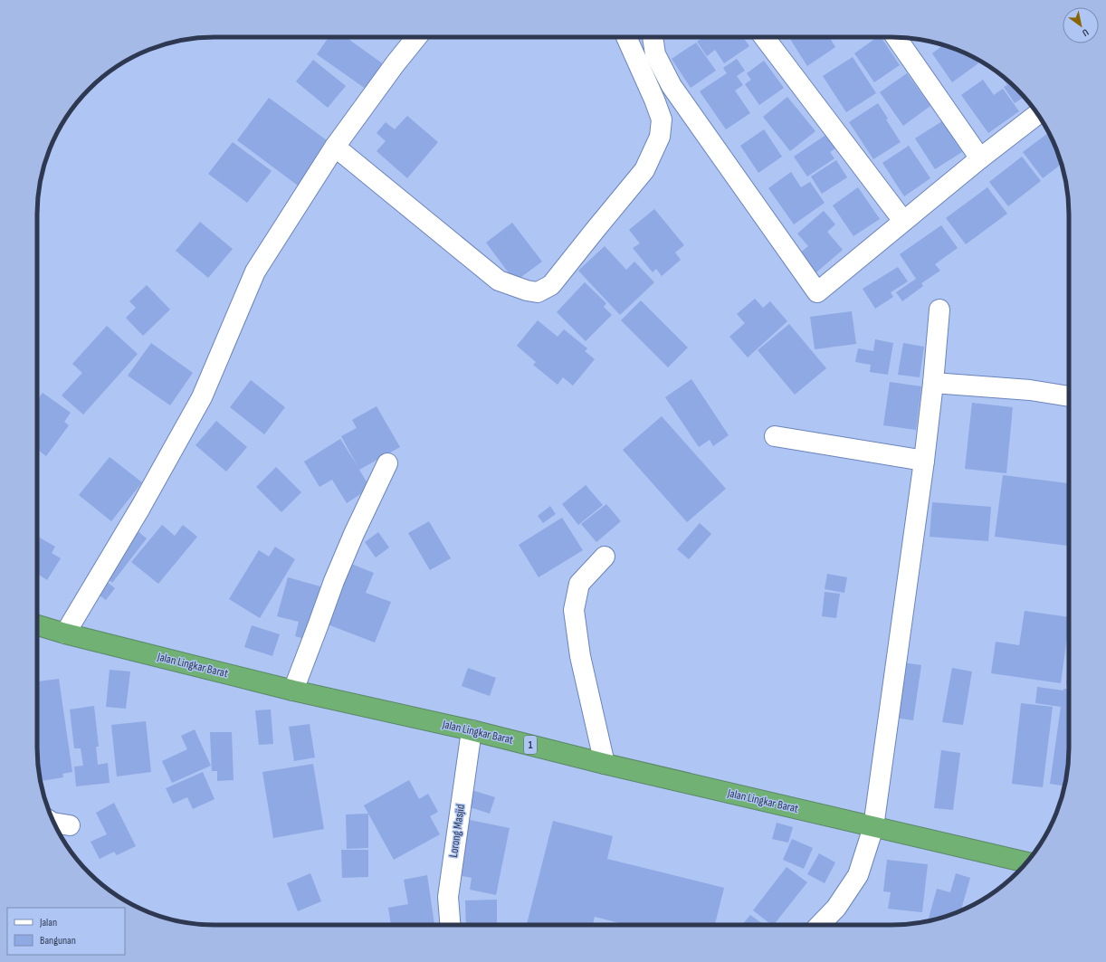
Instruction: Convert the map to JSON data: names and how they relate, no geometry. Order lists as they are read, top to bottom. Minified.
{"streets":{"highway":["Jalan Lingkar Barat","1"],"street":["Lorong Masjid"]},"crossings":[["Jalan Lingkar Barat","Lorong Masjid"]],"legend":["Jalan","Bangunan"],"north":"bottom right"}
